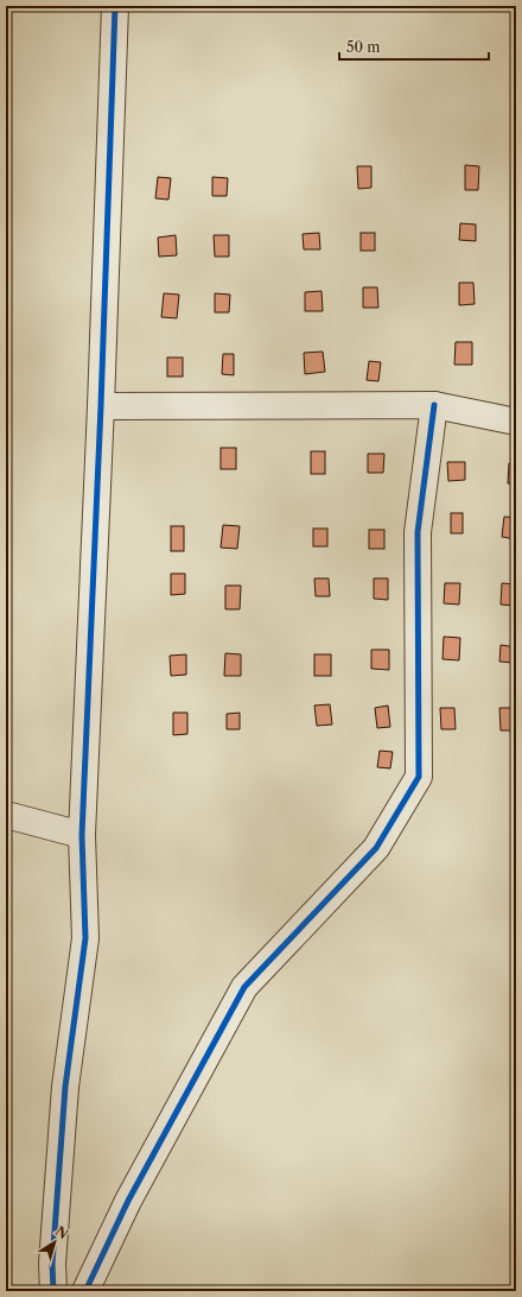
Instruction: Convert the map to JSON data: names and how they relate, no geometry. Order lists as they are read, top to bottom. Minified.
{"scale_bar":"50 m","north":"top right"}
